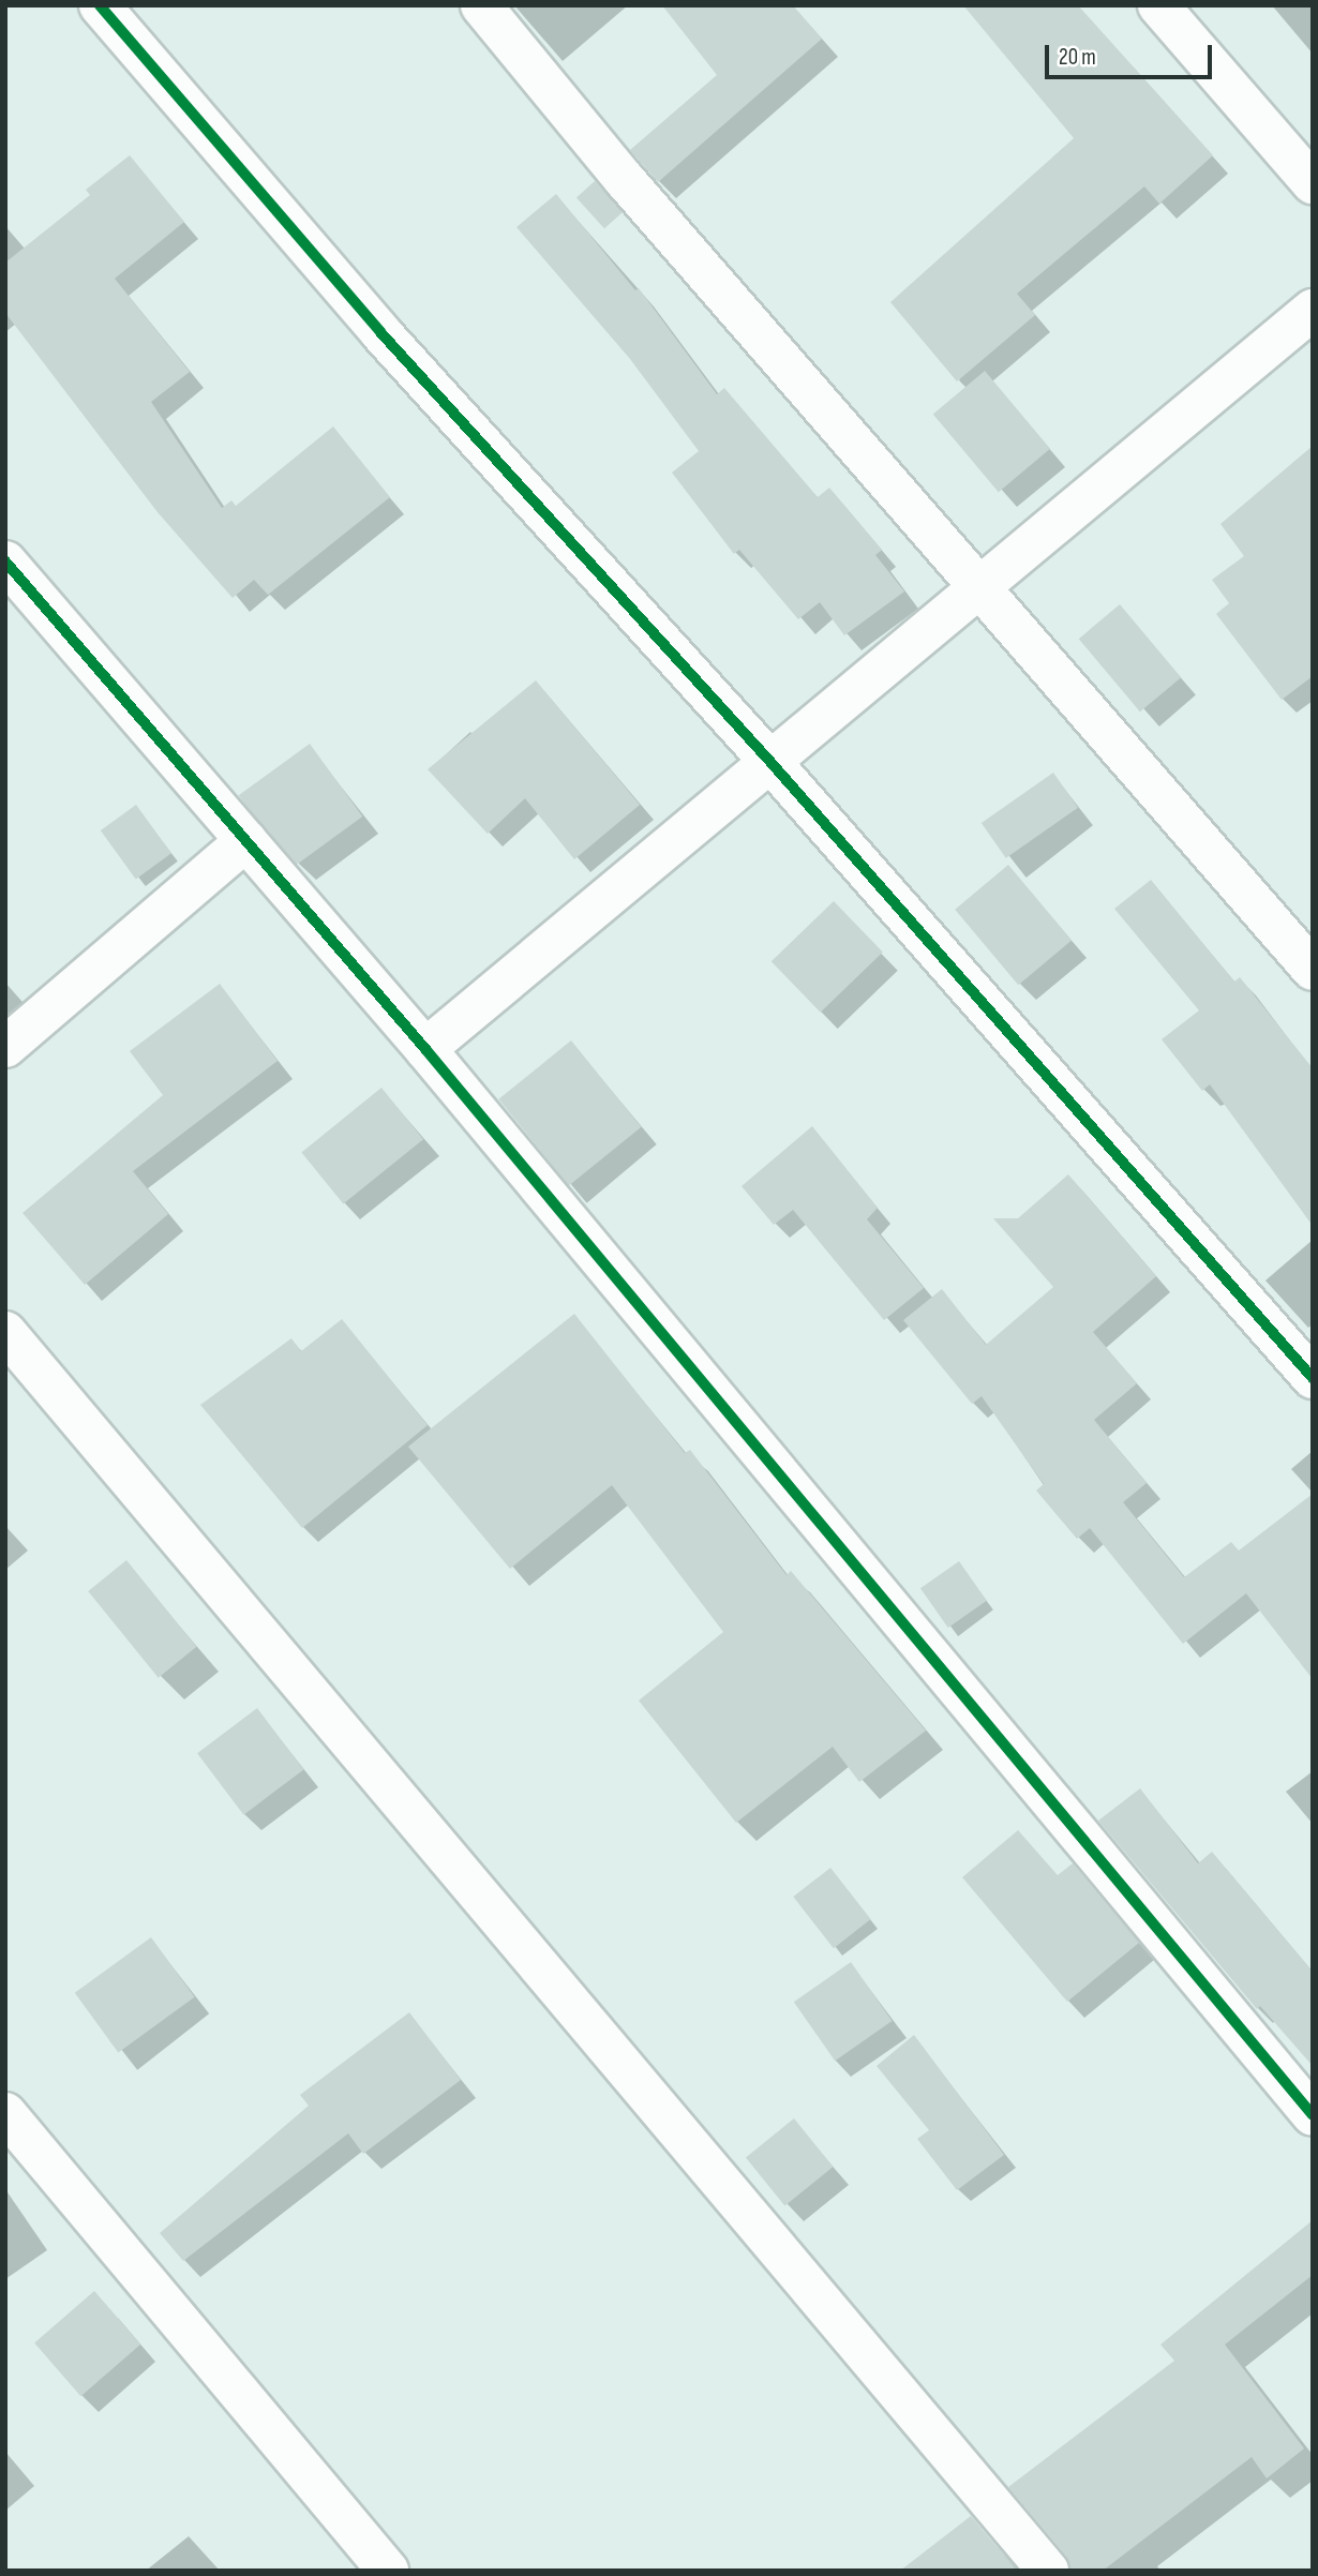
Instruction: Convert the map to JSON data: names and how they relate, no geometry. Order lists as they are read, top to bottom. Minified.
{"scale_bar":"20 m"}
